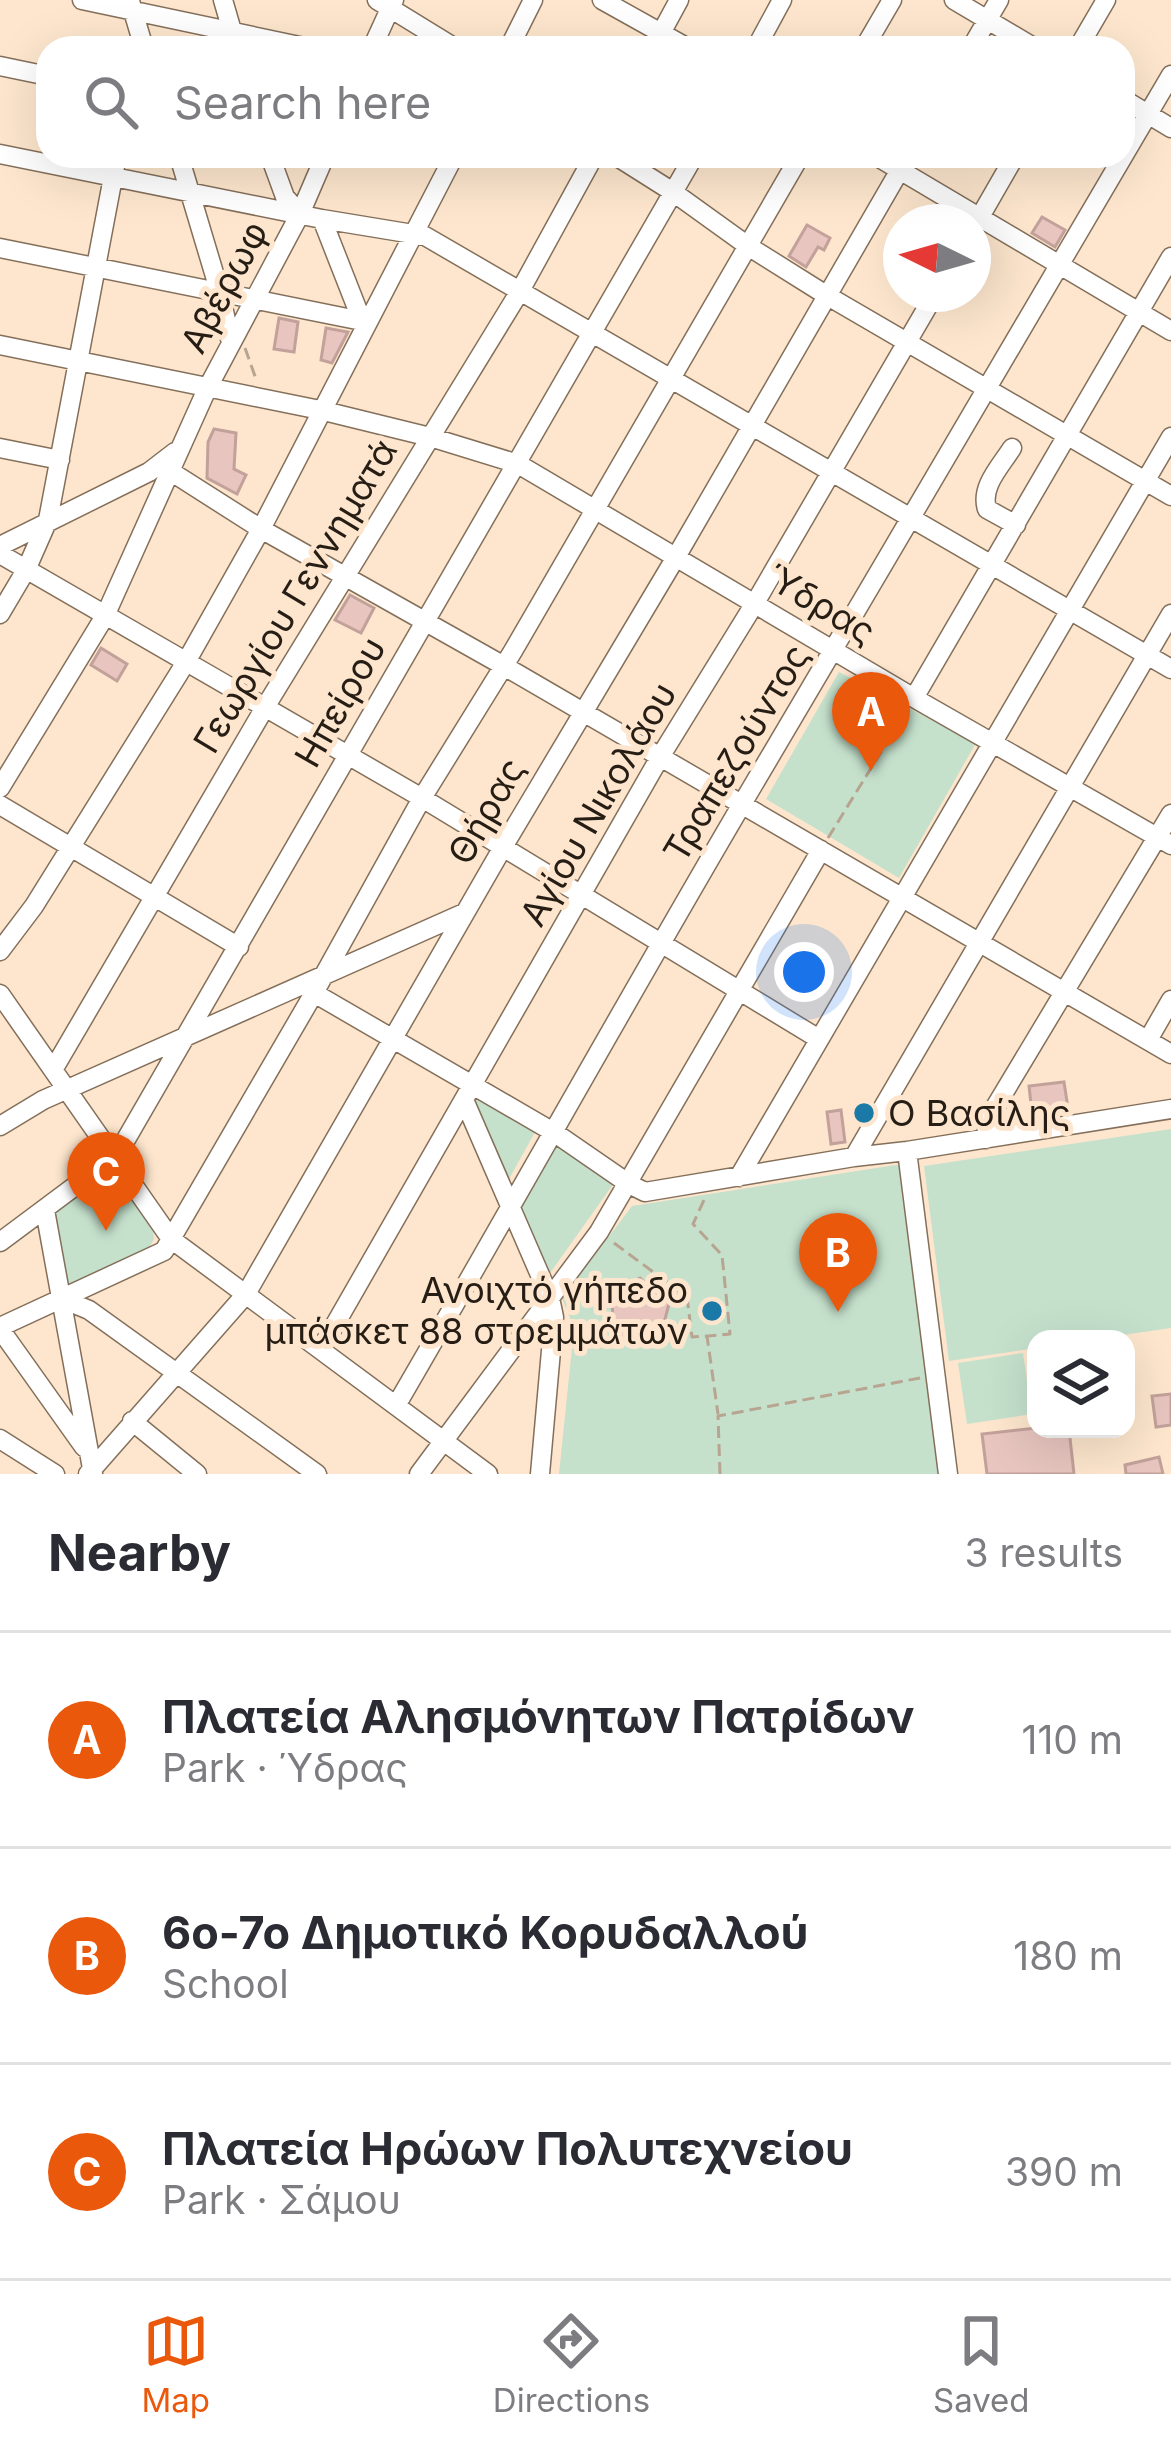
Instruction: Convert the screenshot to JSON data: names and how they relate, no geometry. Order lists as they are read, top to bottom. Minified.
{"streets":{"street":["Αβέρωφ","Γεωργίου Γεννηματά","Ύδρας","Ηπείρου","Τραπεζούντος","Αγίου Νικολάου","Θήρας"]},"crossings":[["Αβέρωφ","Ύδρας"],["Γεωργίου Γεννηματά","Ύδρας"],["Ύδρας","Ηπείρου"],["Ύδρας","Τραπεζούντος"],["Ύδρας","Αγίου Νικολάου"],["Ύδρας","Θήρας"]],"places":["Ο Βασίλης","Ανοιχτό γήπεδο μπάσκετ 88 στρεμμάτων"],"north":"left","page":{"search":"Search here","pins":["A","C","B"],"heading":["Nearby","3 results"],"list":[{"mark":"A","name":"Πλατεία Αλησμόνητων Πατρίδων","note":"Park · Ύδρας","value":"110 m"},{"mark":"B","name":"6ο-7ο Δημοτικό Κορυδαλλού","note":"School","value":"180 m"},{"mark":"C","name":"Πλατεία Ηρώων Πολυτεχνείου","note":"Park · Σάμου","value":"390 m"}],"nav":["Map","Directions","Saved"]}}
